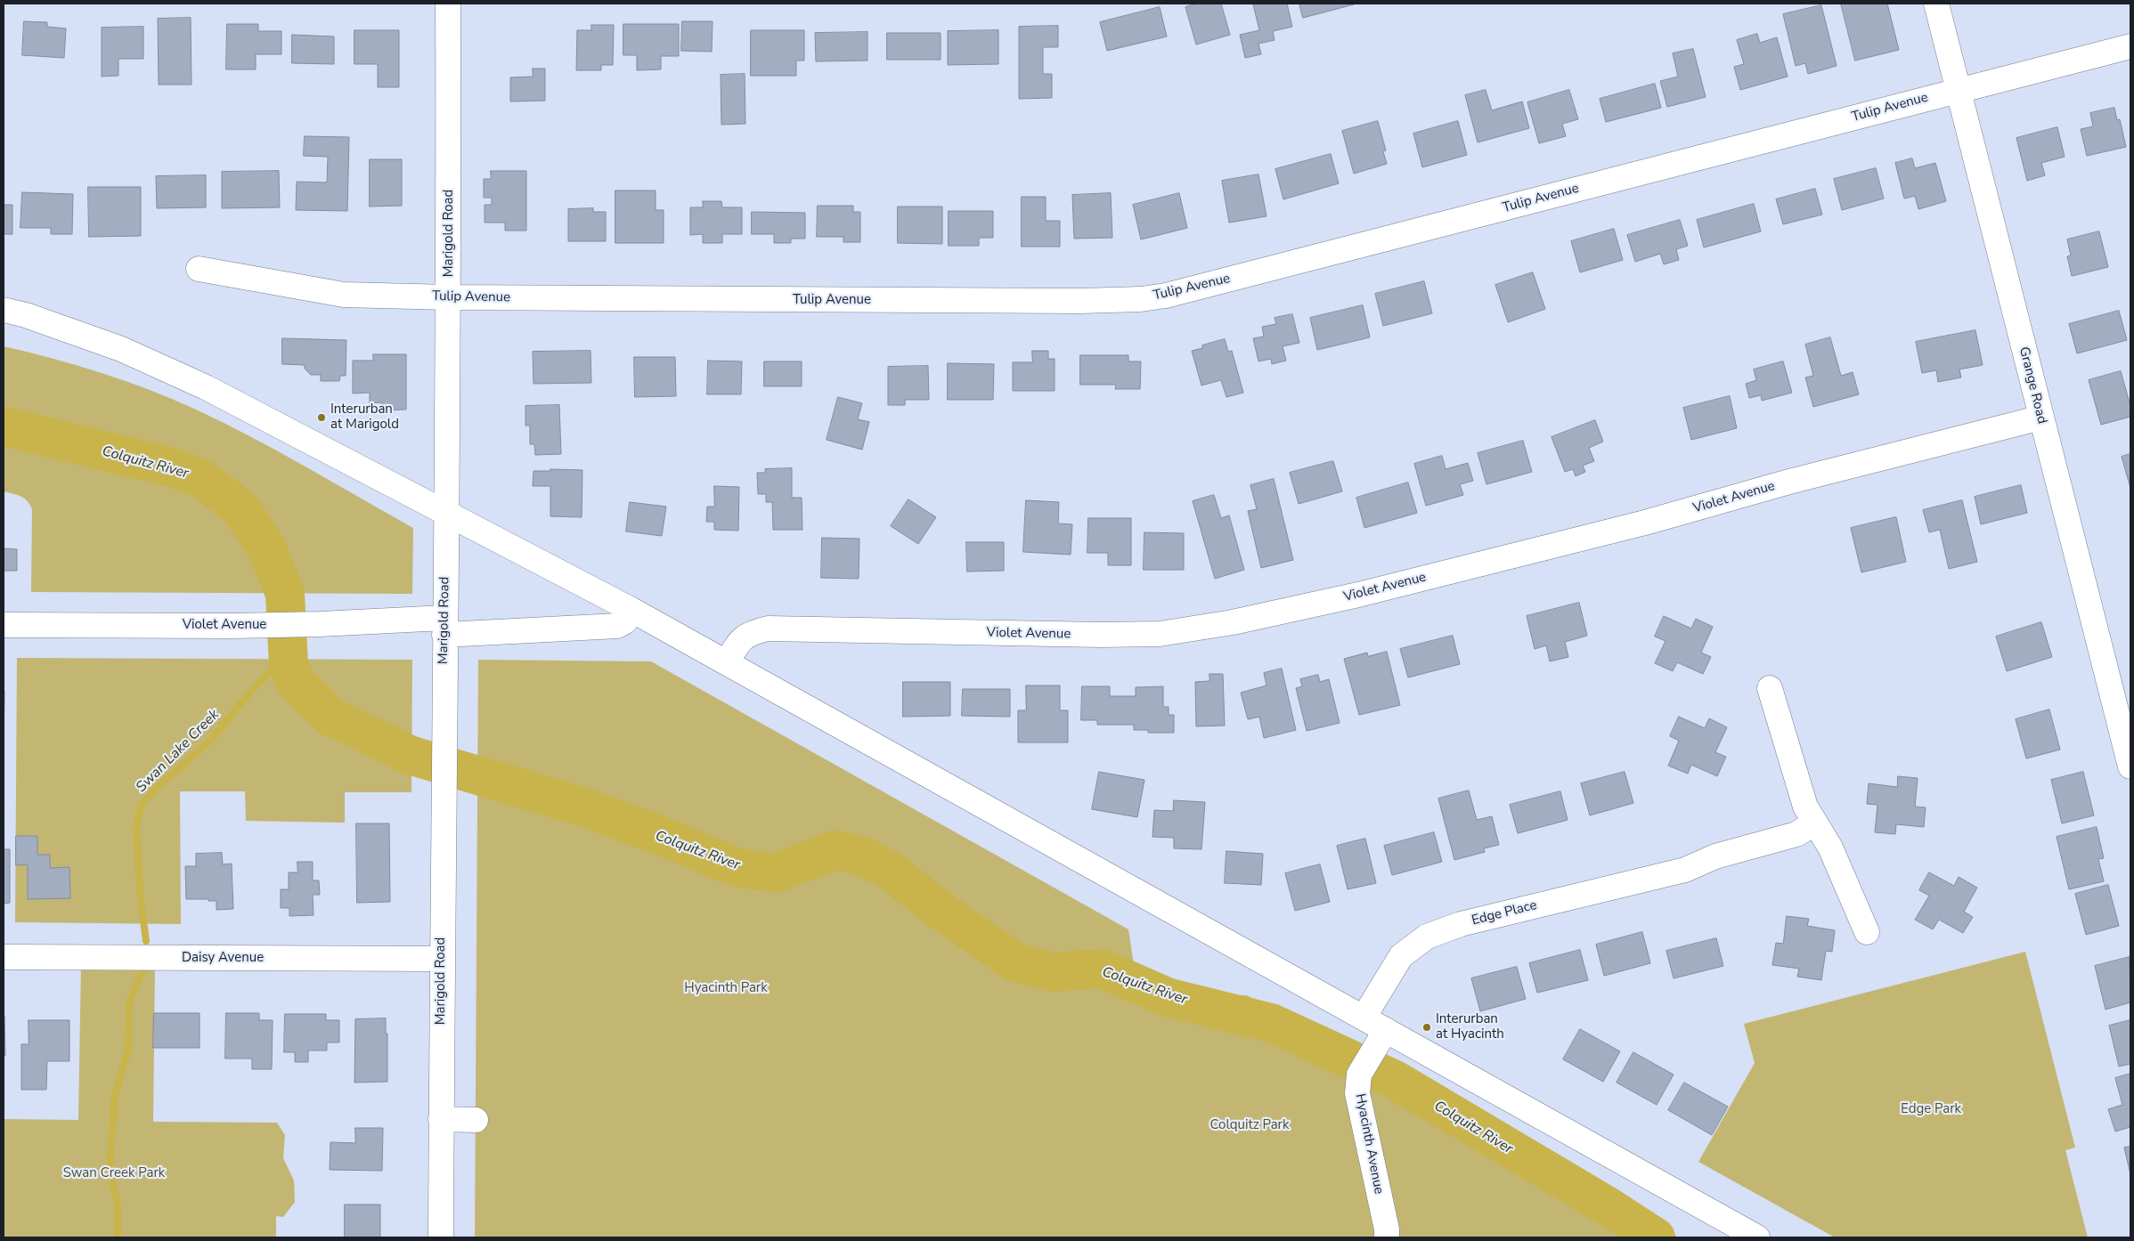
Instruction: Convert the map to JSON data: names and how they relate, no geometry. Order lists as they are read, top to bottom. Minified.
{"streets":{"street":["Tulip Avenue","Marigold Road","Grange Road","Violet Avenue","Edge Place","Daisy Avenue","Hyacinth Avenue"]},"crossings":[["Tulip Avenue","Marigold Road"],["Tulip Avenue","Grange Road"],["Marigold Road","Violet Avenue"],["Marigold Road","Daisy Avenue"],["Grange Road","Violet Avenue"]],"water":["Colquitz River","Swan Lake Creek"],"parks":["Hyacinth Park","Edge Park","Colquitz Park","Swan Creek Park"],"places":["Interurban at Marigold","Interurban at Hyacinth"]}
